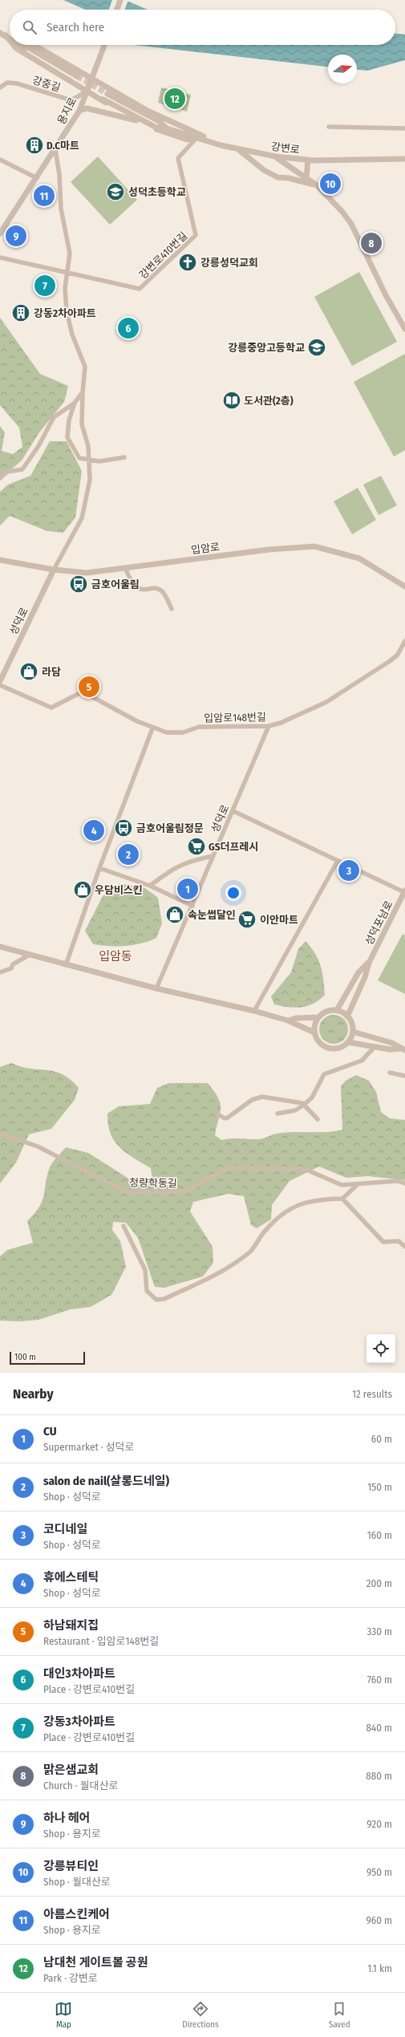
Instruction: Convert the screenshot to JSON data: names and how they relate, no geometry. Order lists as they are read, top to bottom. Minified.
{"streets":{"street":["강중길","용지로","강변로","강변로410번길","입암로","성덕로","입암로148번길","성덕포남로","청량학동길"]},"crossings":[["강중길","용지로"],["강변로","강변로410번길"],["입암로","성덕로"],["성덕로","입암로148번길"]],"districts":["입암동"],"places":{"building":["D.C마트","강동2차아파트"],"school or university":["성덕초등학교","강릉중앙고등학교"],"church":["강릉성덕교회"],"library":["도서관(2층)"],"bus stop":["금호어울림","금호어울림정문"],"shop":["라담","우담비스킨","속눈썹달인"],"supermarket":["GS더프레시","이안마트"]},"scale_bar":"100 m","north":"right","page":{"search":"Search here","pins":["12","10","11","9","8","7","6","5","4","2","3","1"],"scale":"100 m","heading":["Nearby","12 results"],"list":[{"mark":"1","name":"CU","note":"Supermarket · 성덕로","value":"60 m"},{"mark":"2","name":"salon de nail(살롱드네일)","note":"Shop · 성덕로","value":"150 m"},{"mark":"3","name":"코디네일","note":"Shop · 성덕로","value":"160 m"},{"mark":"4","name":"휴에스테틱","note":"Shop · 성덕로","value":"200 m"},{"mark":"5","name":"하남돼지집","note":"Restaurant · 입암로148번길","value":"330 m"},{"mark":"6","name":"대인3차아파트","note":"Place · 강변로410번길","value":"760 m"},{"mark":"7","name":"강동3차아파트","note":"Place · 강변로410번길","value":"840 m"},{"mark":"8","name":"맑은샘교회","note":"Church · 월대산로","value":"880 m"},{"mark":"9","name":"하나 헤어","note":"Shop · 용지로","value":"920 m"},{"mark":"10","name":"강릉뷰티인","note":"Shop · 월대산로","value":"950 m"},{"mark":"11","name":"아름스킨케어","note":"Shop · 용지로","value":"960 m"},{"mark":"12","name":"남대천 게이트볼 공원","note":"Park · 강변로","value":"1.1 km"}],"nav":["Map","Directions","Saved"]}}
